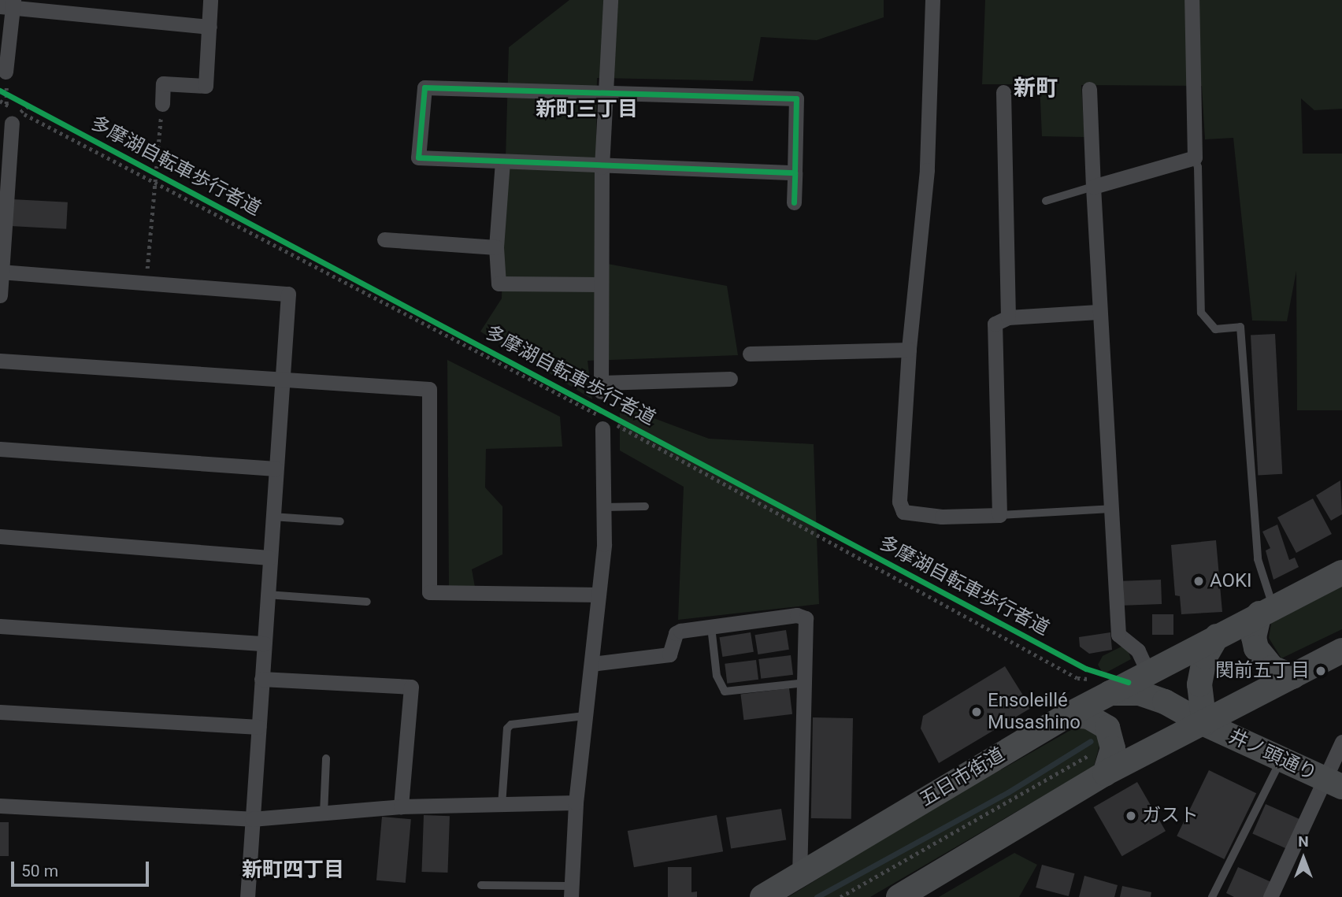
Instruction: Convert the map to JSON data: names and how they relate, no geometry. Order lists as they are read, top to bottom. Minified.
{"streets":{"main road":["井ノ頭通り","五日市街道"],"cycle path":["多摩湖自転車歩行者道"]},"crossings":[["井ノ頭通り","五日市街道"]],"districts":["新町","新町三丁目","新町四丁目"],"places":["AOKI","関前五丁目","Ensoleillé Musashino","ガスト"],"scale_bar":"50 m","north":"top"}
